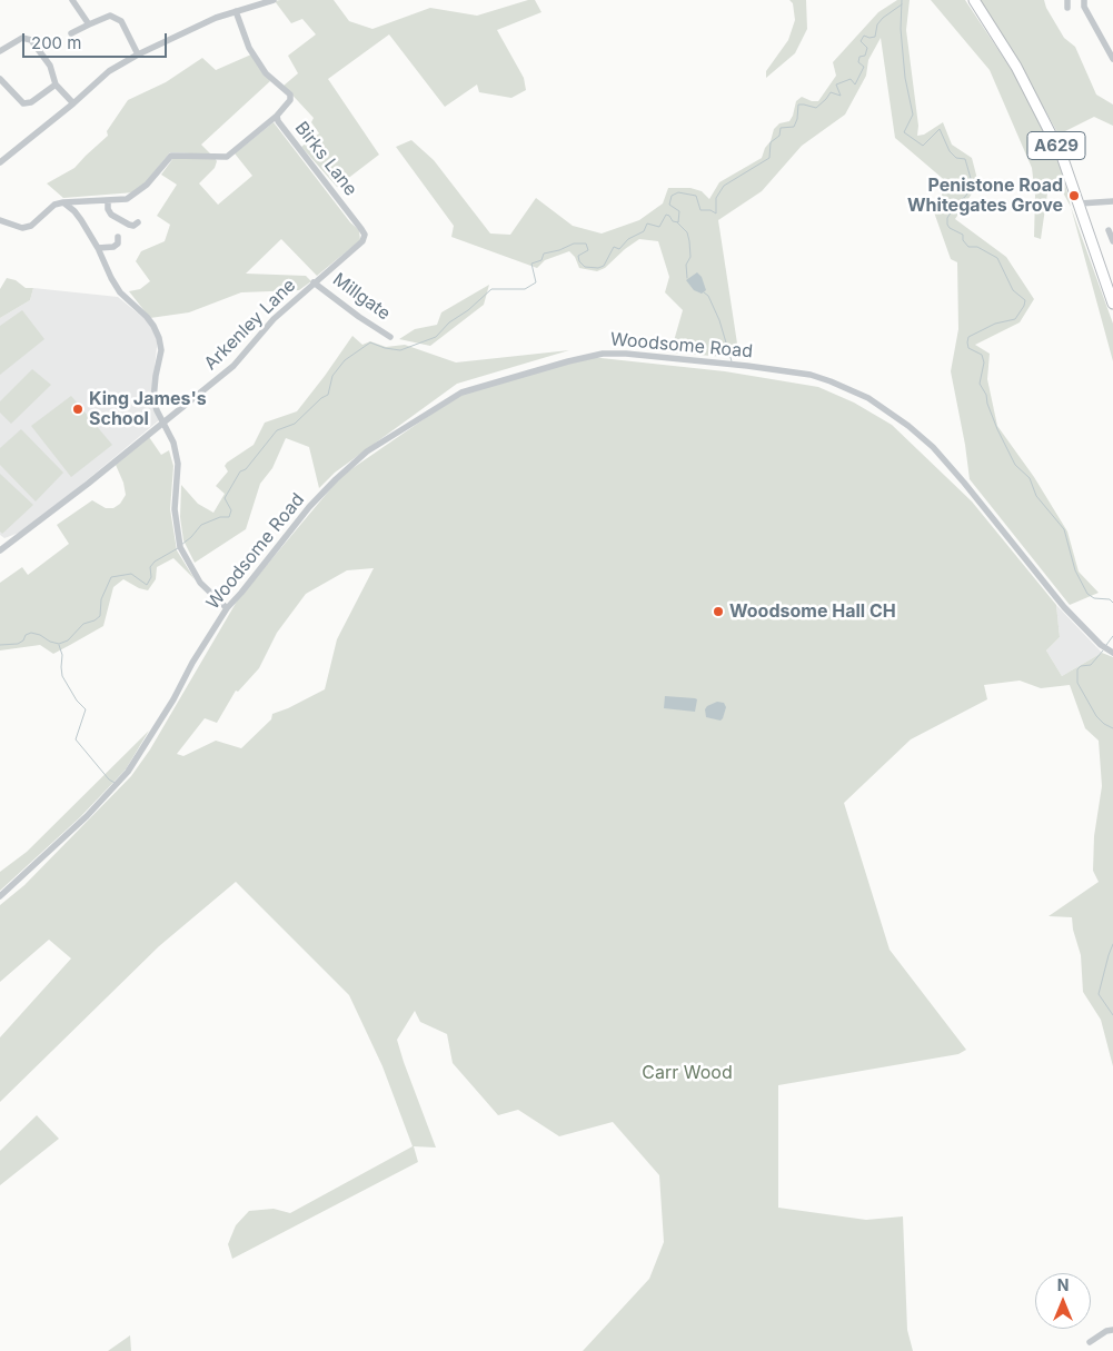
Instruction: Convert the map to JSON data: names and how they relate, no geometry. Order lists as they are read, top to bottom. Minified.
{"streets":{"highway":["A629"],"street":["Birks Lane","Millgate","Arkenley Lane","Woodsome Road"]},"crossings":[["Birks Lane","Arkenley Lane"],["Millgate","Arkenley Lane"]],"parks":["Carr Wood"],"places":["Penistone Road Whitegates Grove","King James's School","Woodsome Hall CH"],"scale_bar":"200 m","north":"top"}
